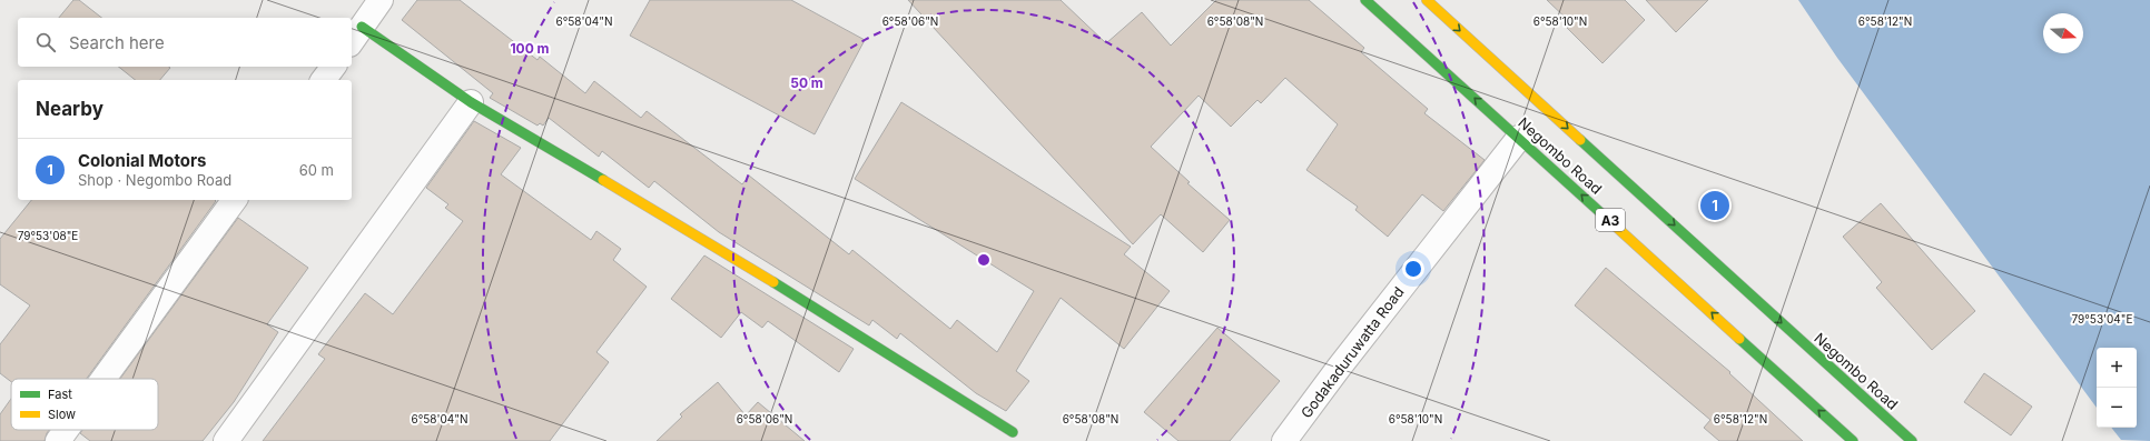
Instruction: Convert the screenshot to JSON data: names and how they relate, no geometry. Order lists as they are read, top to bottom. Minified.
{"streets":{"main road":["Negombo Road","A3"],"street":["Godakaduruwatta Road"]},"crossings":[["Negombo Road","Godakaduruwatta Road"]],"legend":["Fast","Slow"],"north":"right","page":{"search":"Search here","heading":"Nearby","list":[{"mark":"1","name":"Colonial Motors","note":"Shop · Negombo Road","value":"60 m"}],"pins":"1","map_buttons":["+","−"]},"coordinates":["6°58'04\"N","6°58'08\"N","6°58'12\"N","6°58'06\"N","6°58'10\"N","79°53'08\"E","79°53'04\"E"],"rings":["100 m","50 m"]}
